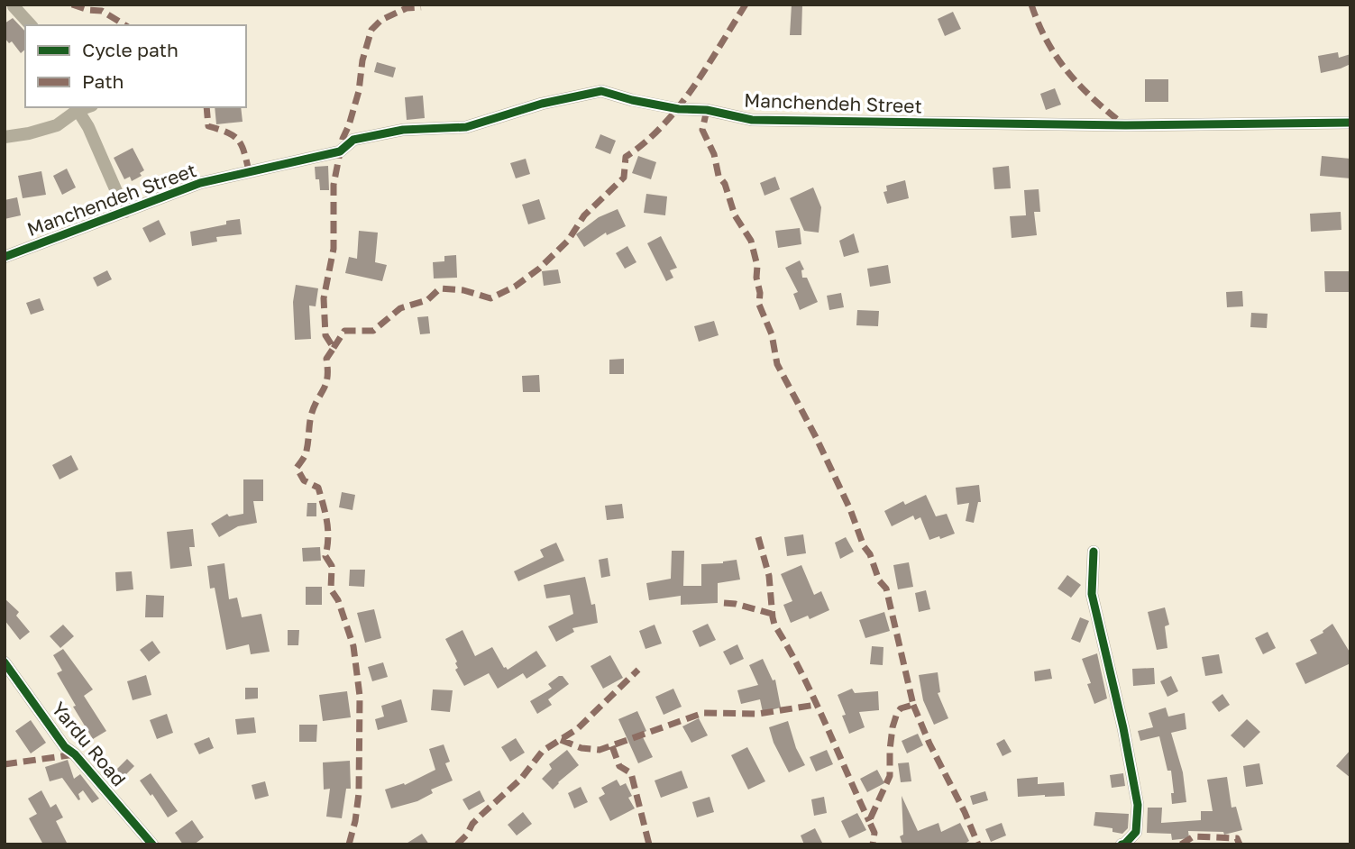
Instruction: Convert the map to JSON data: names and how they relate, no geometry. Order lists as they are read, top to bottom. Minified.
{"streets":{"street":["Manchendeh Street","Yardu Road"]},"legend":["Cycle path","Path"]}
